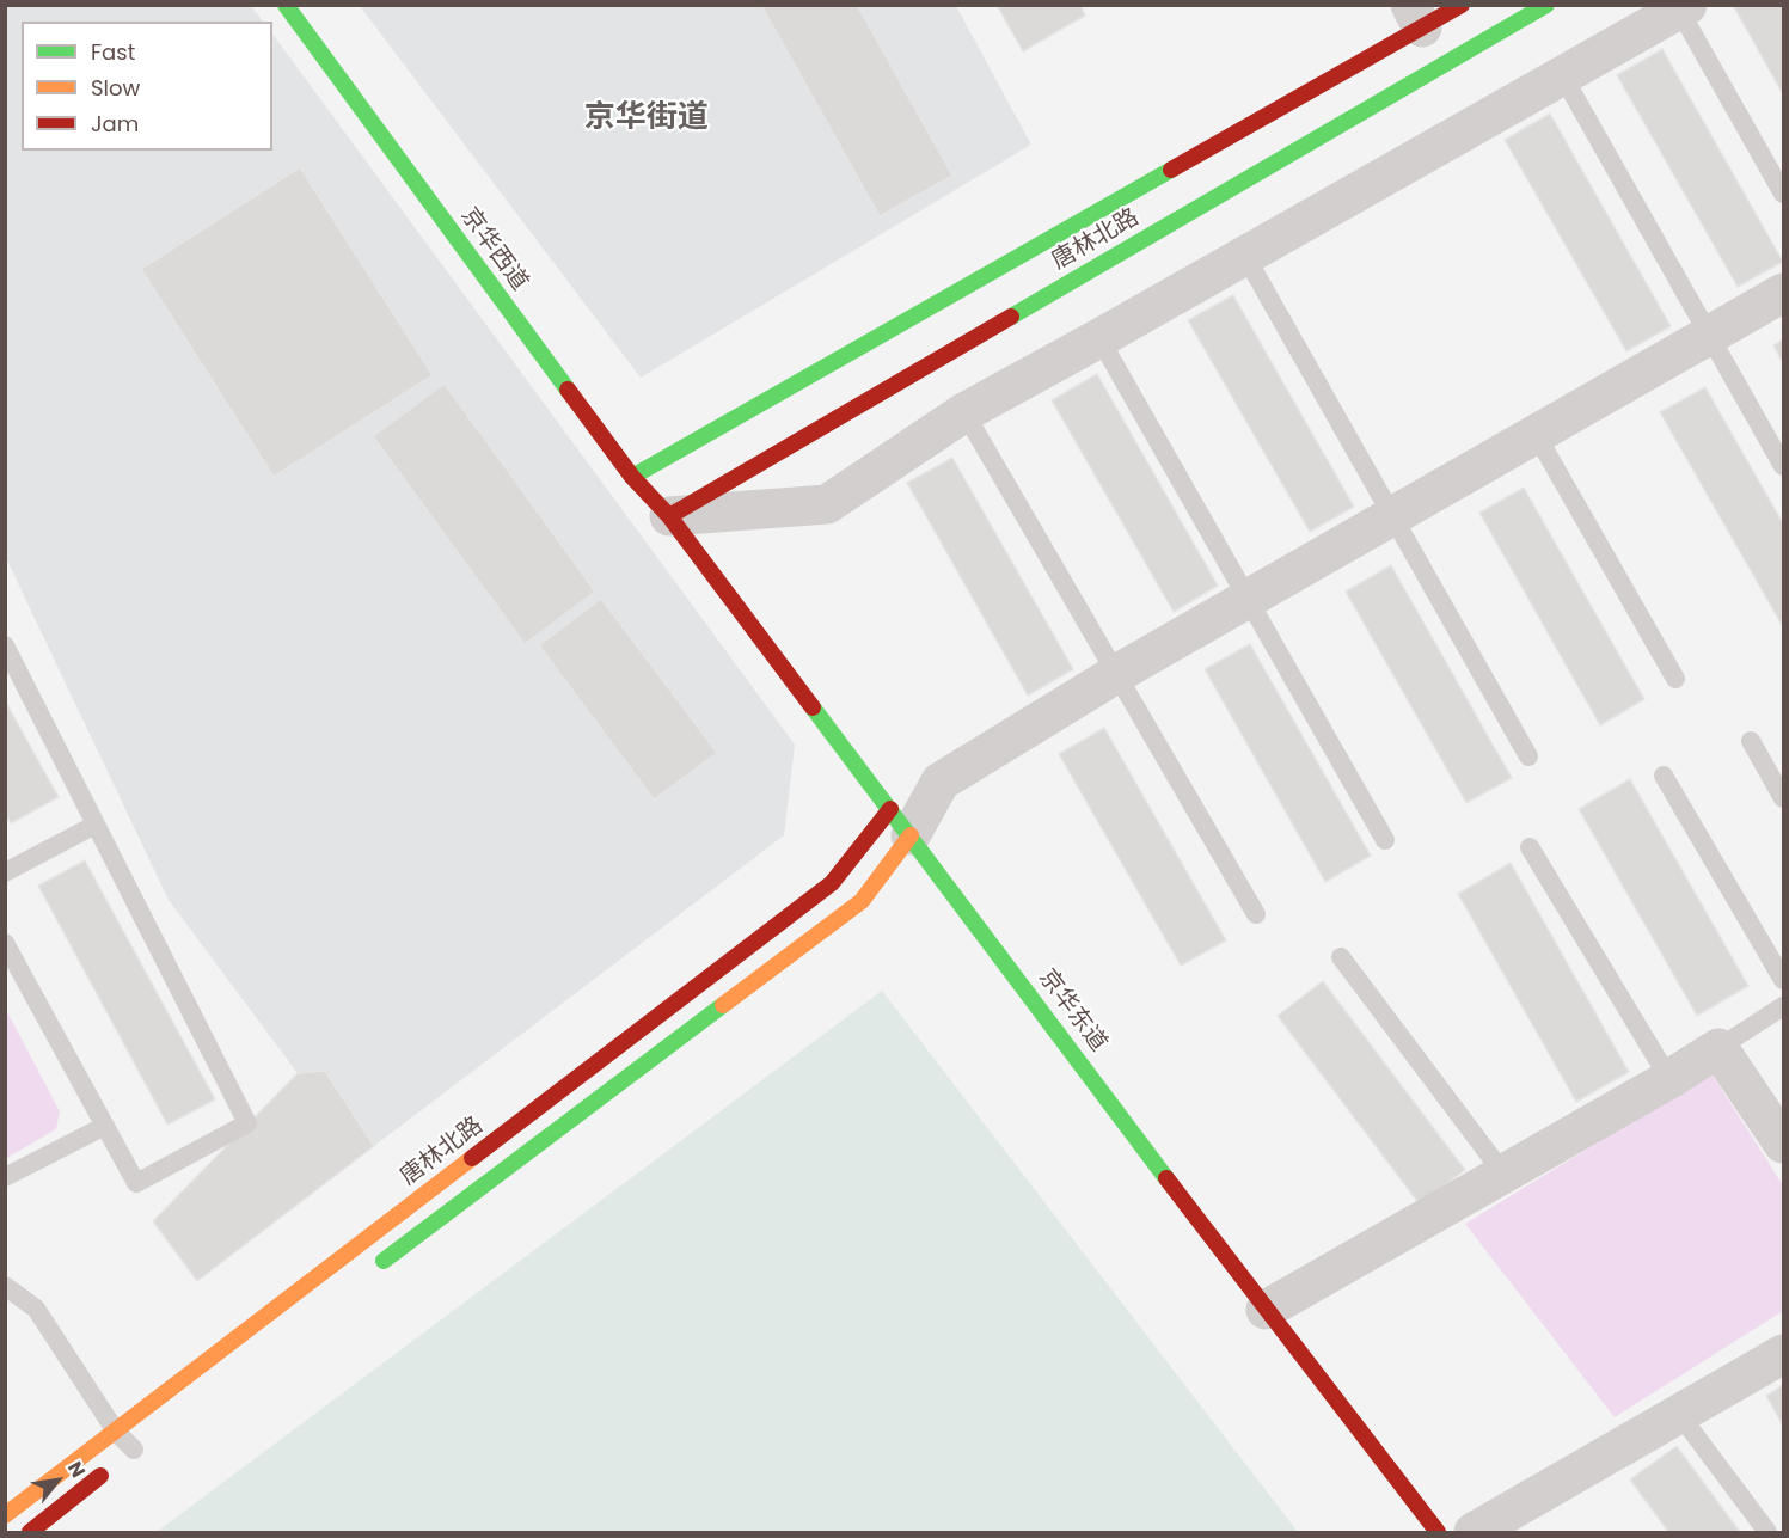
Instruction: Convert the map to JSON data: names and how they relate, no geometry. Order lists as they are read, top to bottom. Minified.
{"streets":{"main road":["唐林北路","京华西道","京华东道"]},"crossings":[["唐林北路","京华西道"],["唐林北路","京华东道"],["京华西道","京华东道"]],"districts":["京华街道"],"legend":["Fast","Slow","Jam"],"north":"top right"}
